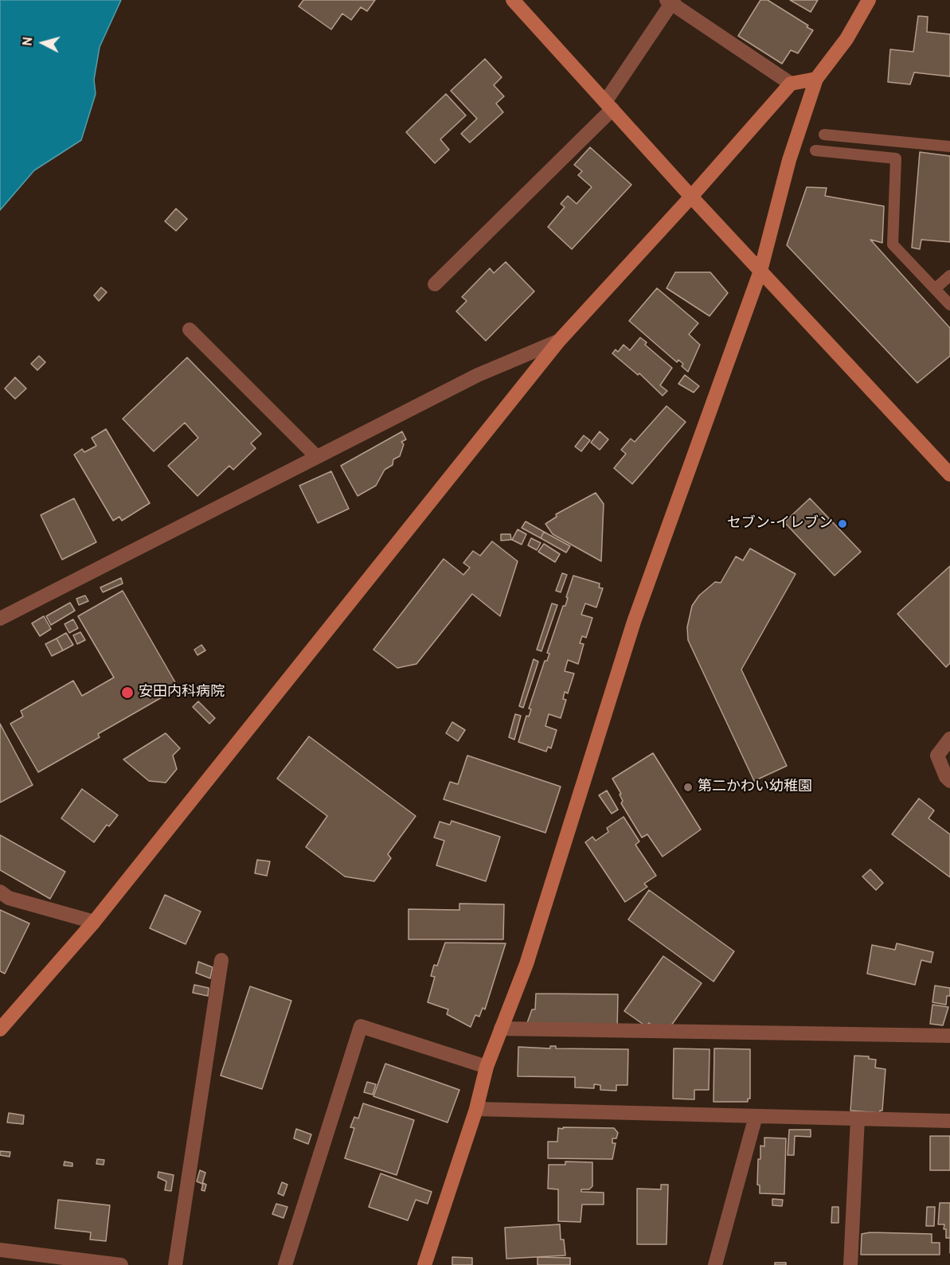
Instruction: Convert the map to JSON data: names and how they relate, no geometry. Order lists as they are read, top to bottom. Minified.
{"places":["セブン-イレブン","安田内科病院","第二かわい幼稚園"],"north":"left"}
